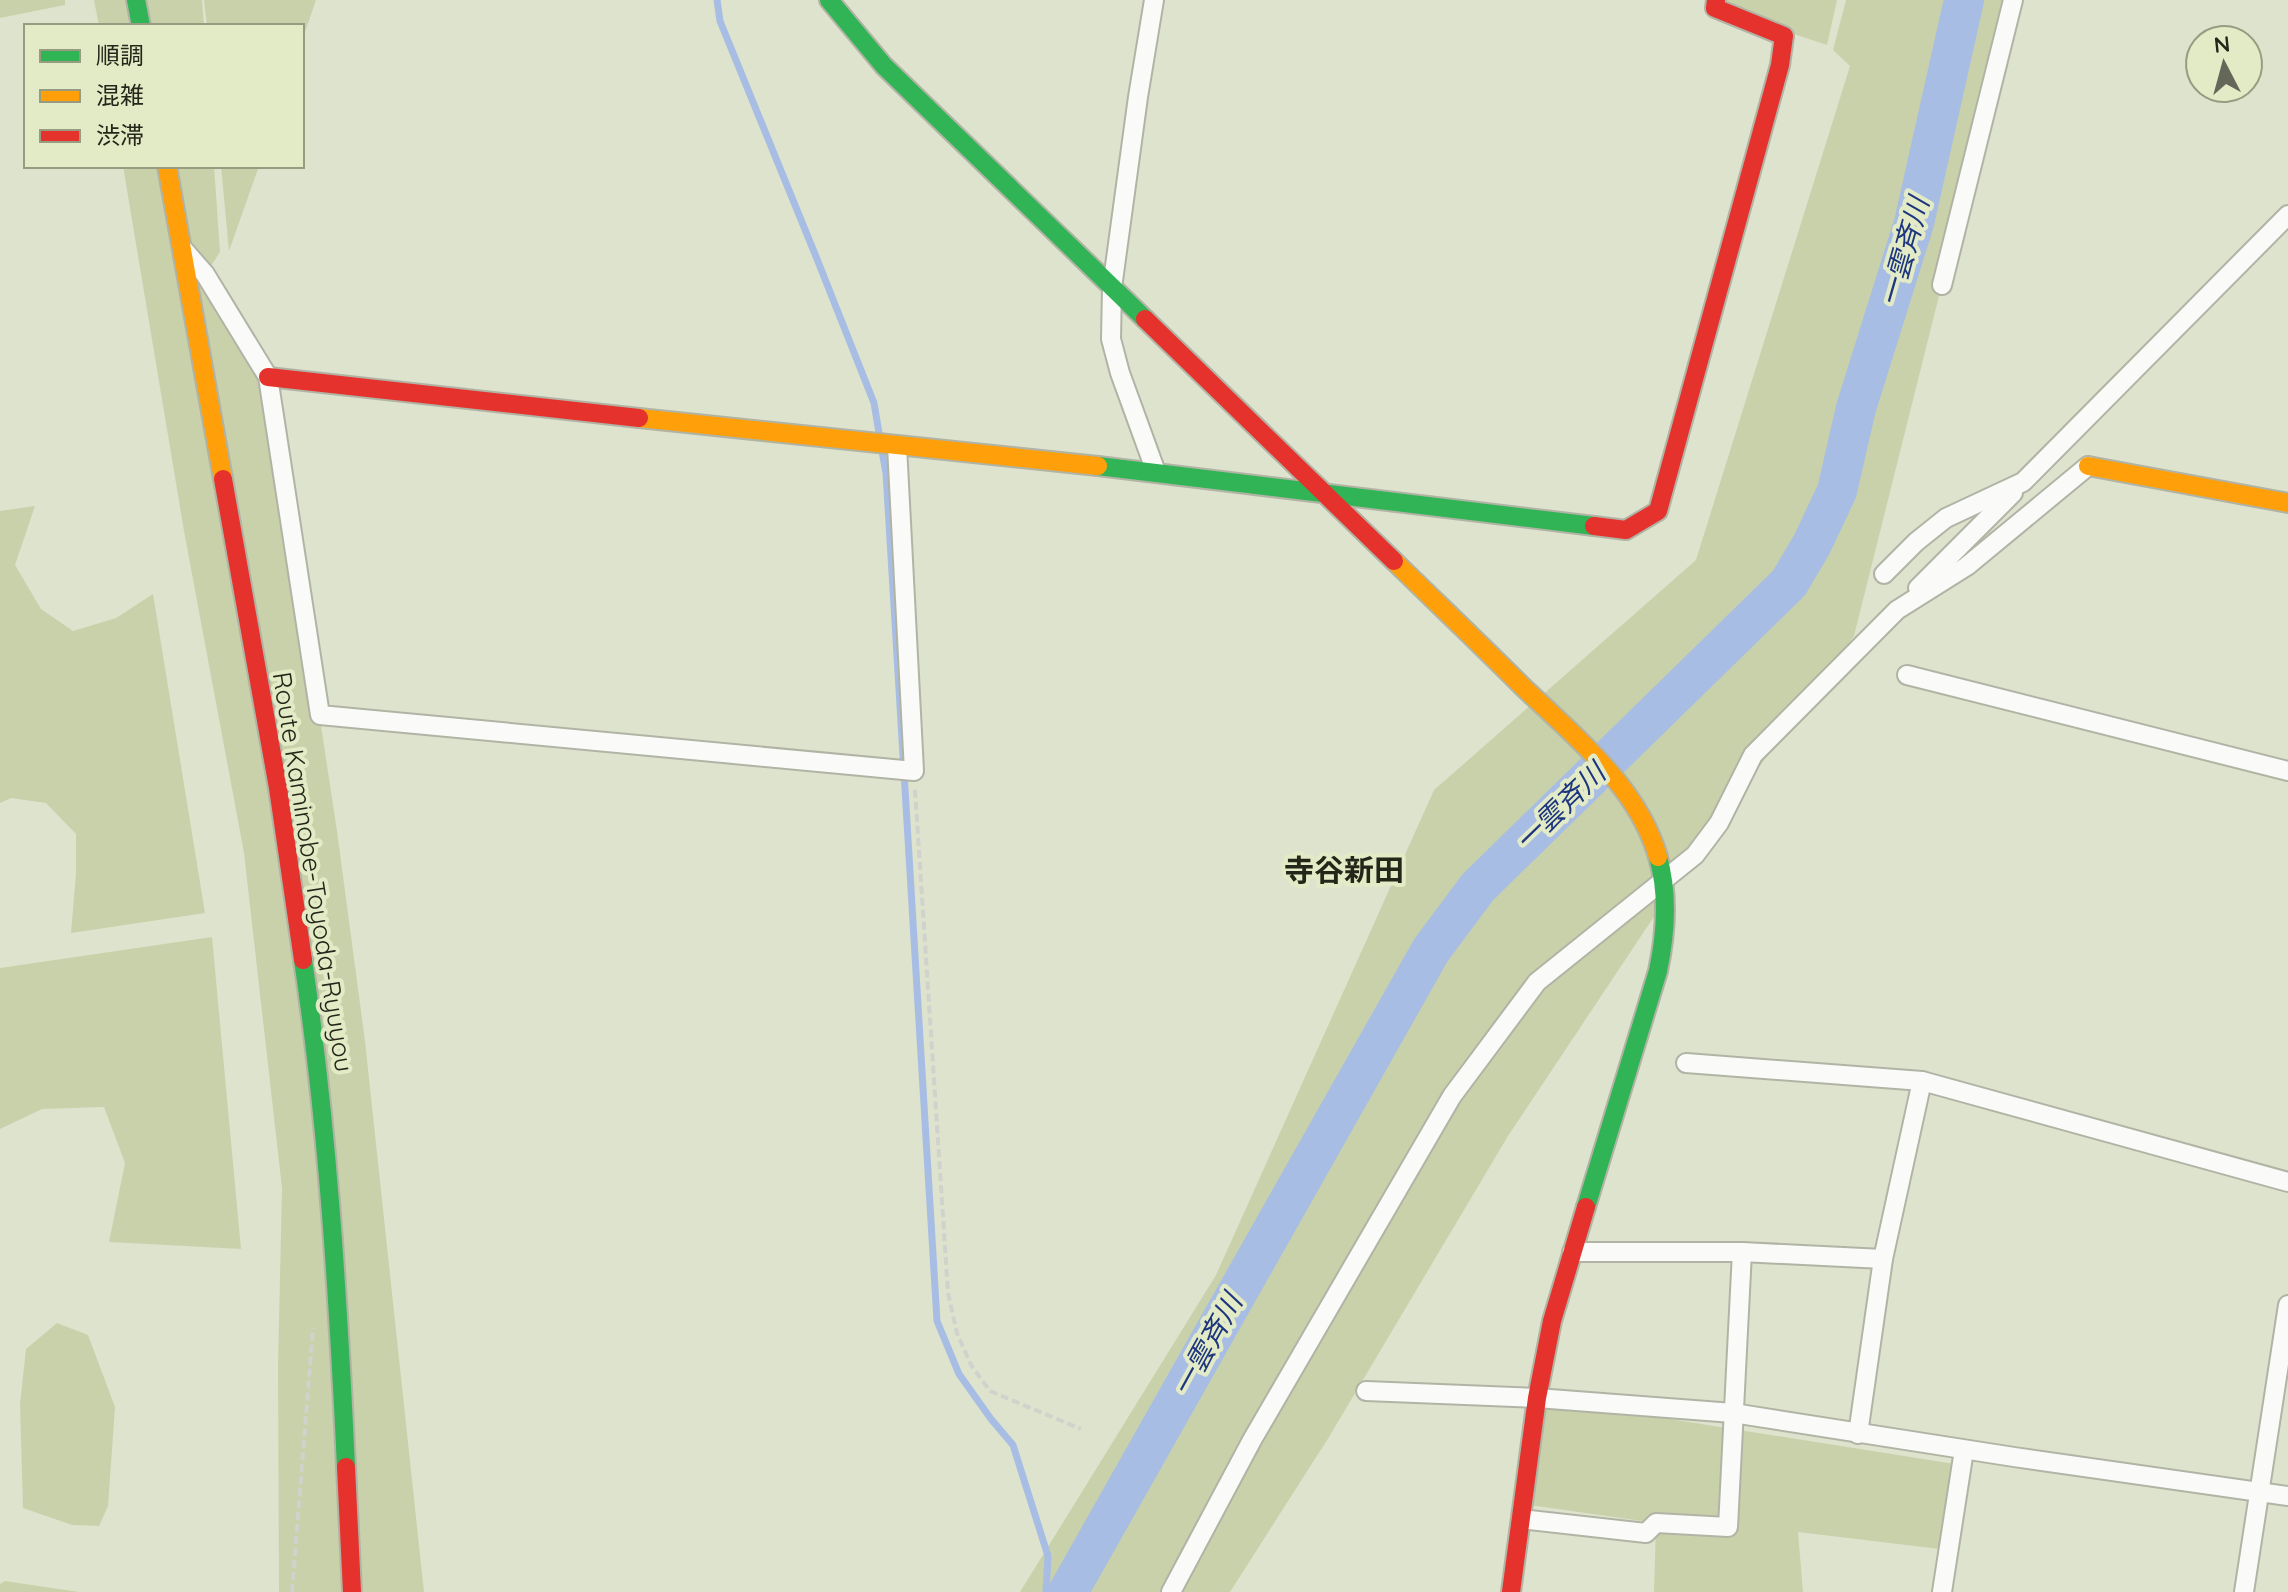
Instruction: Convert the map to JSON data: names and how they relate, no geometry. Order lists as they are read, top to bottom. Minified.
{"streets":{"street":["Route Kaminobe-Toyoda-Ryuyou"]},"districts":["寺谷新田"],"water":["一雲斉川"],"legend":["順調","混雑","渋滞"],"north":"top"}
